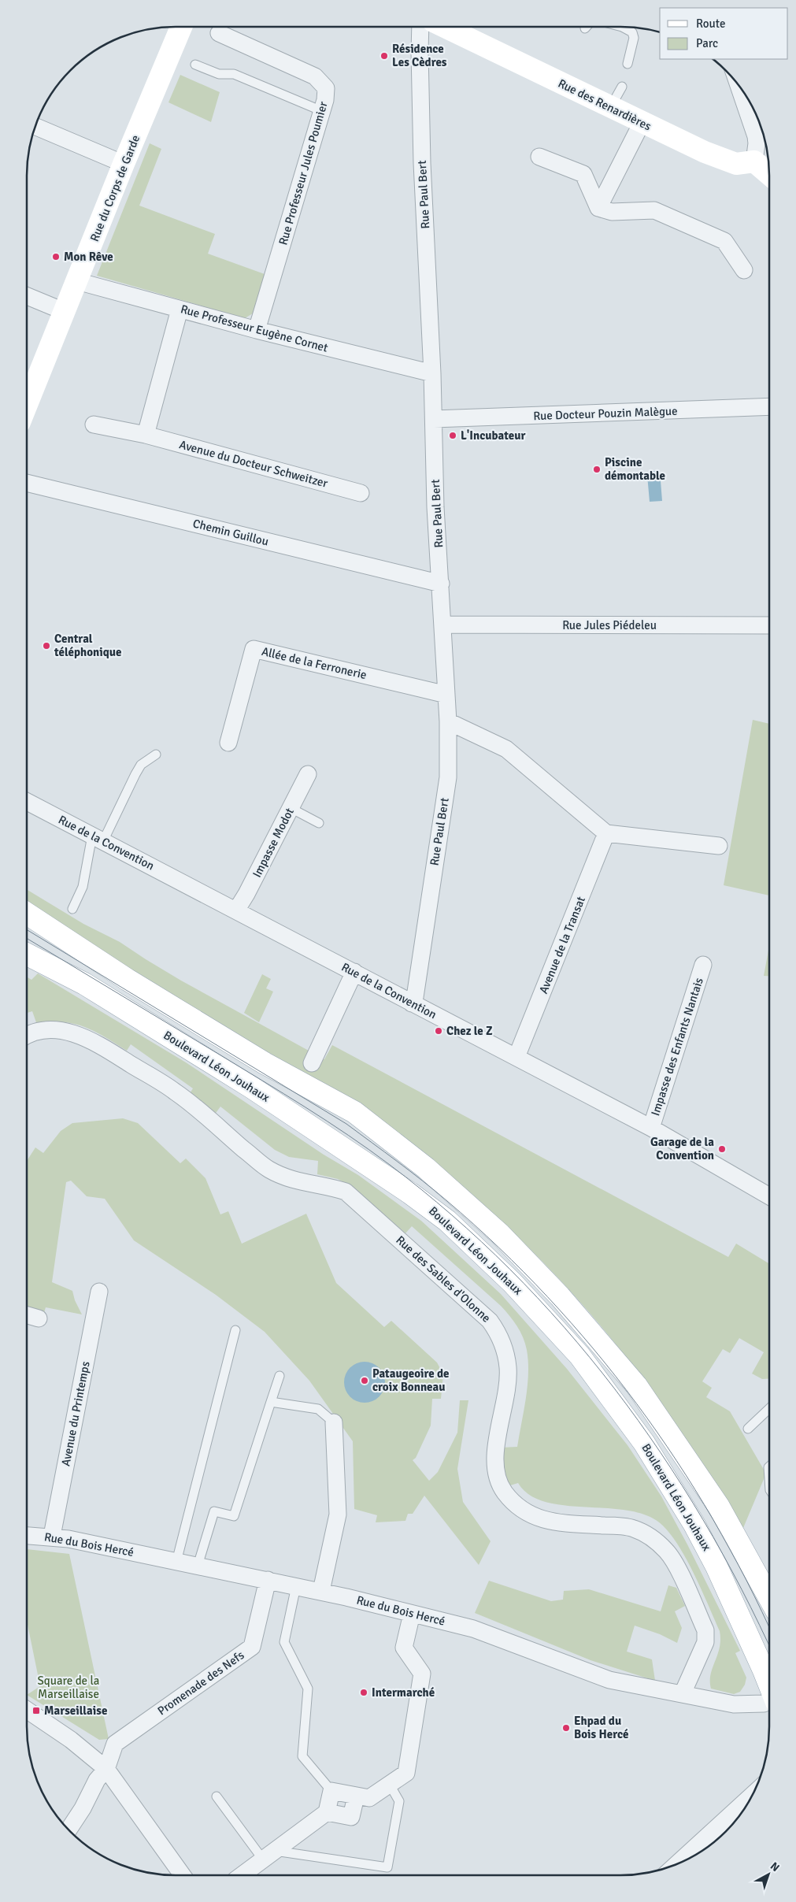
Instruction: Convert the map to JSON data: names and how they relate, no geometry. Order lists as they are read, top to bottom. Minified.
{"streets":{"main road":["Rue des Renardières","Rue du Corps de Garde","Boulevard Léon Jouhaux"],"street":["Rue Professeur Jules Poumier","Rue Paul Bert","Rue Professeur Eugène Cornet","Rue Docteur Pouzin Malègue","Avenue du Docteur Schweitzer","Chemin Guillou","Rue Jules Piédeleu","Allée de la Ferronerie","Rue de la Convention","Impasse Modot","Avenue de la Transat","Impasse des Enfants Nantais","Rue des Sables d'Olonne","Avenue du Printemps","Rue du Bois Hercé","Promenade des Nefs"]},"crossings":[["Rue Professeur Jules Poumier","Rue Professeur Eugène Cornet"],["Rue du Corps de Garde","Rue Professeur Eugène Cornet"],["Rue Paul Bert","Rue Professeur Eugène Cornet"],["Rue Paul Bert","Rue Docteur Pouzin Malègue"],["Rue Paul Bert","Chemin Guillou"],["Rue Paul Bert","Rue Jules Piédeleu"],["Rue Paul Bert","Allée de la Ferronerie"],["Rue Paul Bert","Rue de la Convention"],["Rue de la Convention","Impasse Modot"],["Rue de la Convention","Avenue de la Transat"],["Rue de la Convention","Impasse des Enfants Nantais"],["Rue des Sables d'Olonne","Rue du Bois Hercé"],["Avenue du Printemps","Rue du Bois Hercé"],["Rue du Bois Hercé","Promenade des Nefs"]],"parks":["Square de la Marseillaise"],"places":{"other":["Résidence Les Cèdres","Mon Rêve","L'Incubateur","Piscine démontable","Central téléphonique","Chez le Z","Garage de la Convention","Pataugeoire de croix Bonneau","Intermarché","Ehpad du Bois Hercé"],"transit":["Marseillaise"]},"legend":["Route","Parc"],"north":"top right"}
